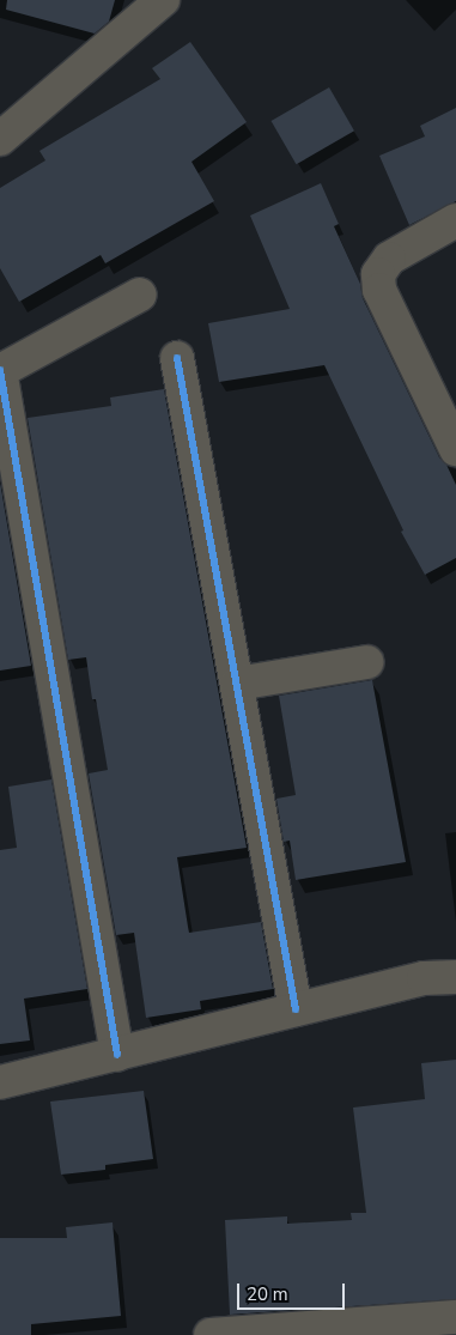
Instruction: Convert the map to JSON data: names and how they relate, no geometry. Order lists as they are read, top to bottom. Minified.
{"scale_bar":"20 m"}
